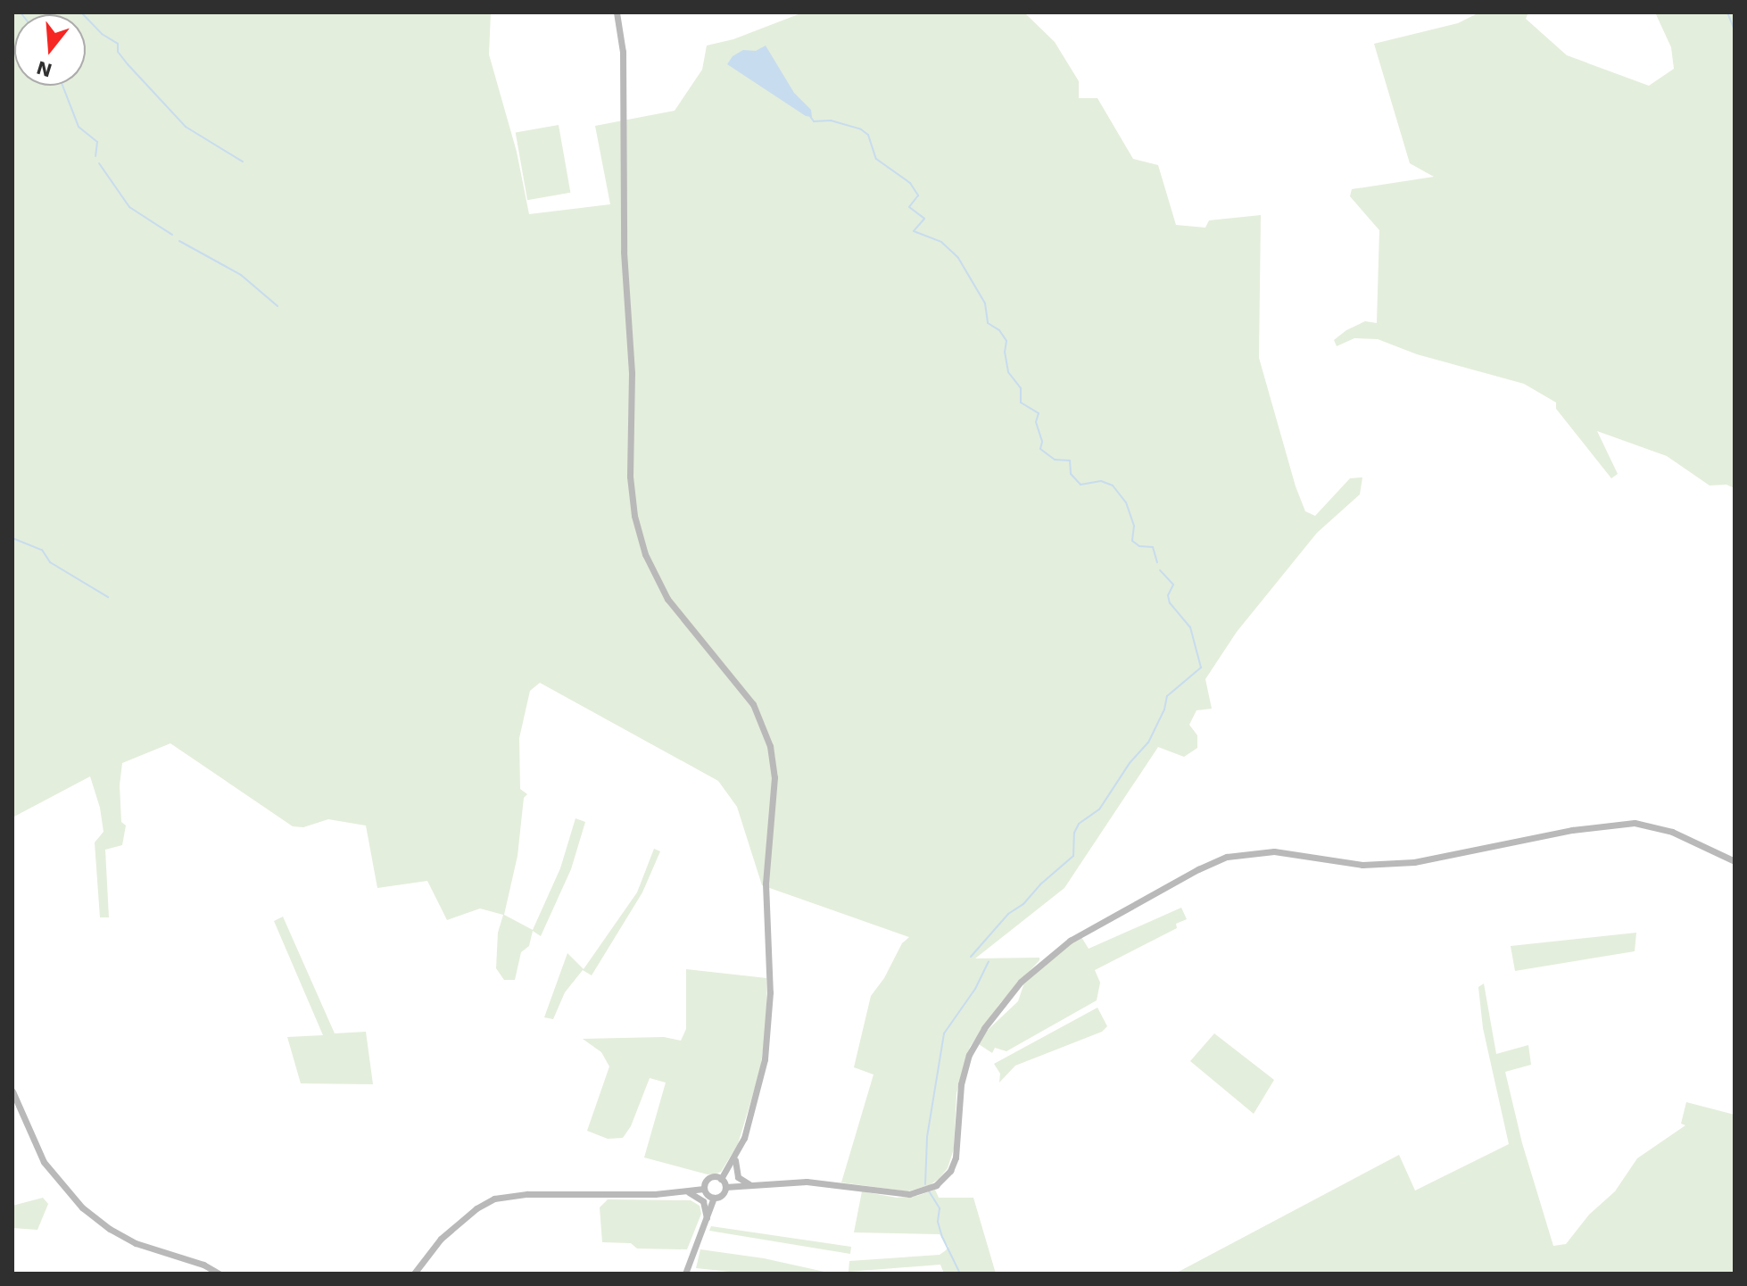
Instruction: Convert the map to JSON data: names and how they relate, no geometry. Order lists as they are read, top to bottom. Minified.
{"north":"bottom"}
